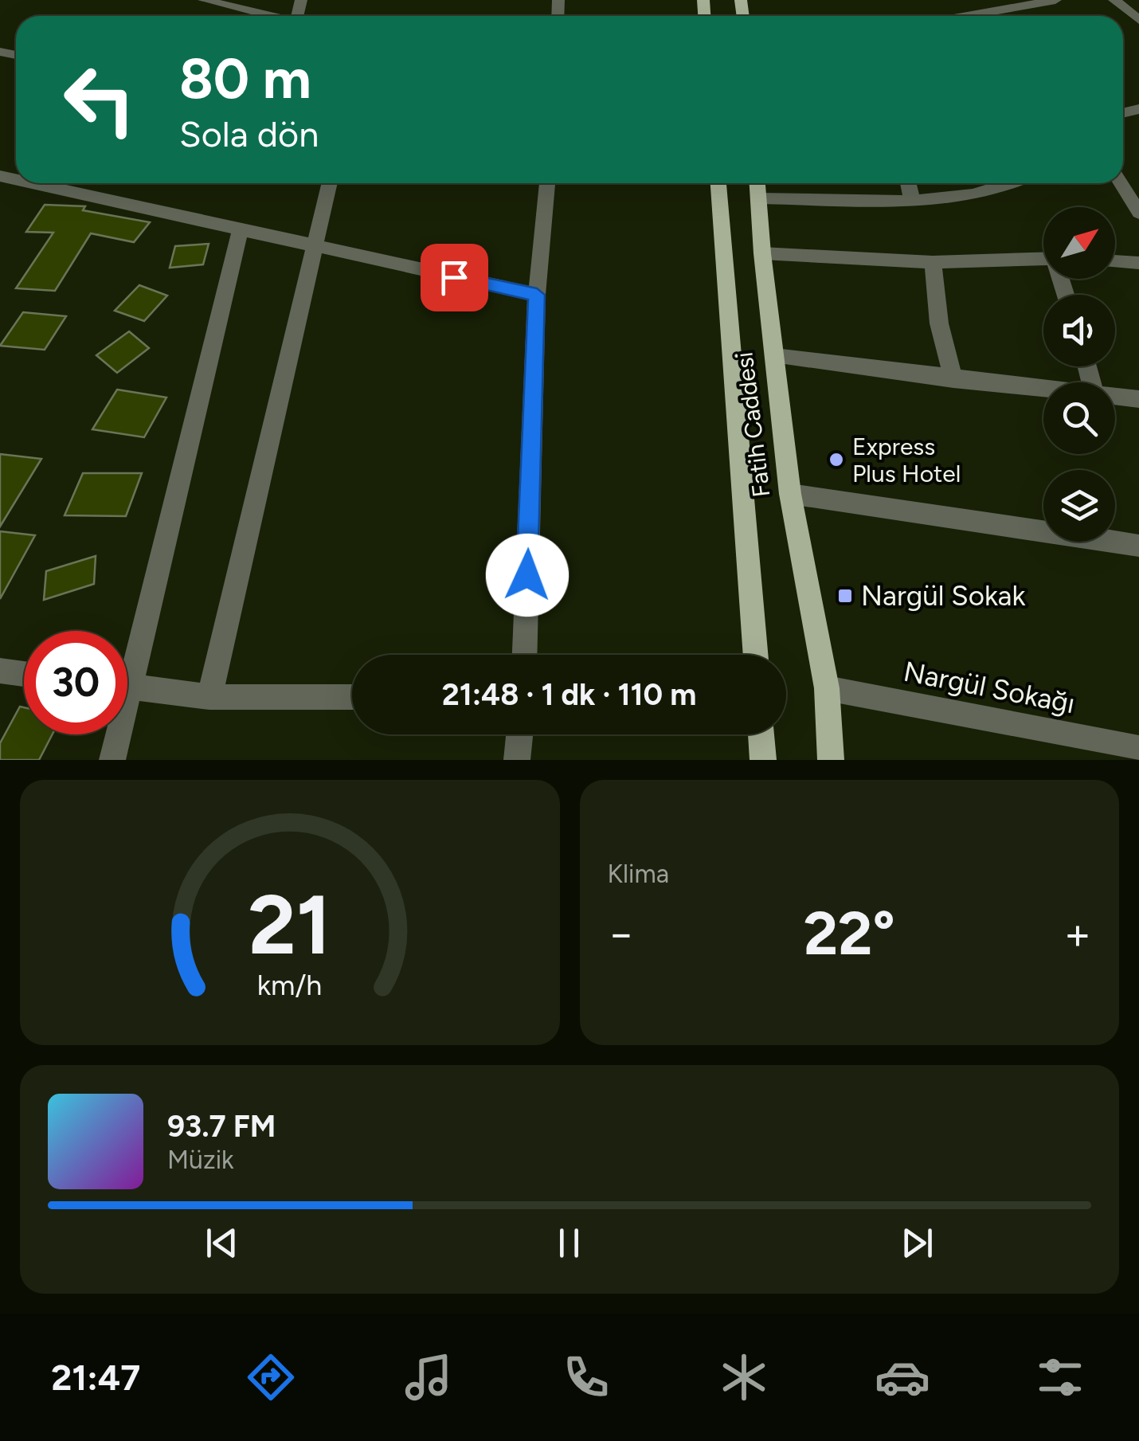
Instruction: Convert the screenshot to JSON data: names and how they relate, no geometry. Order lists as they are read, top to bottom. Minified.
{"streets":{"main road":["Fatih Caddesi"],"street":["Nargül Sokağı"]},"crossings":[["Fatih Caddesi","Nargül Sokağı"]],"places":{"other":["Express Plus Hotel"],"transit":["Nargül Sokak"]},"north":"top right","page":{"turn":["80 m","Sola dön"],"limit":"30","trip":"21:48 · 1 dk · 110 m","tile":"Klima","heat":["−","22°","+"],"song":["93.7 FM","Müzik"],"tabs":"21:47","gauge":["21","km/h"]}}
